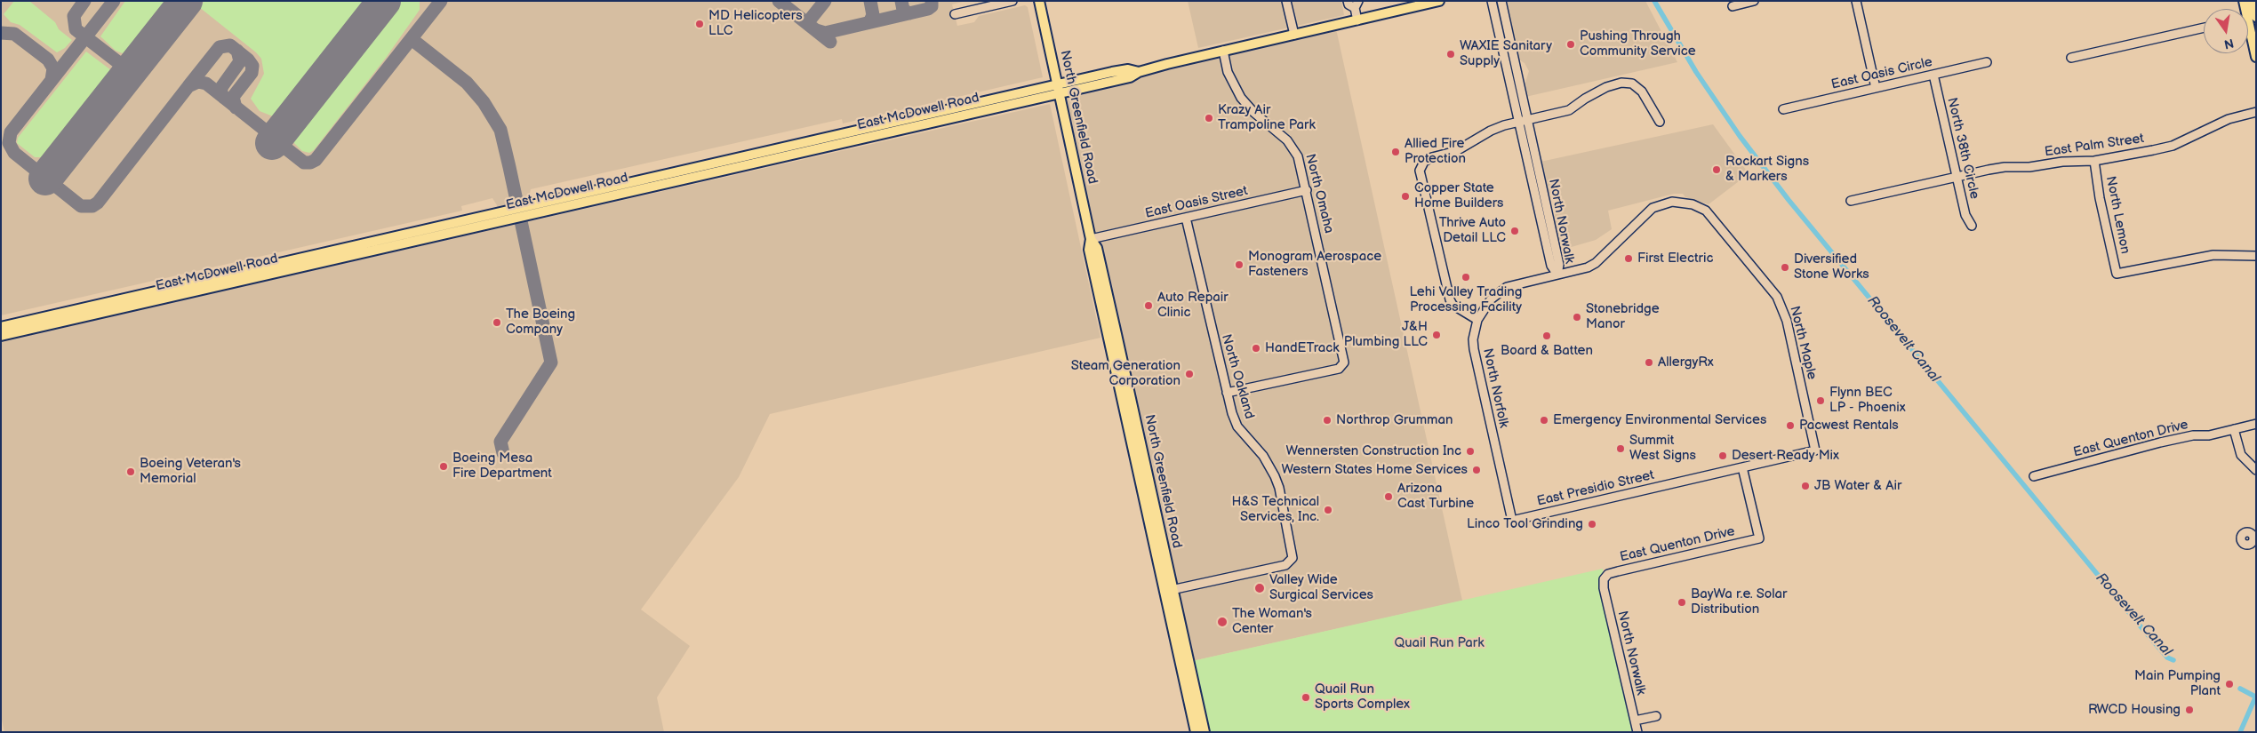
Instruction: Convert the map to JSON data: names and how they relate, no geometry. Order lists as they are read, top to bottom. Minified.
{"streets":{"main road":["East McDowell Road","North Greenfield Road"],"street":["East Oasis Circle","East Palm Street","North 38th Circle","North Omaha","East Oasis Street","North Lemon","North Norwalk","North Maple","North Oakland","North Norfolk","East Quenton Drive","East Presidio Street"]},"crossings":[["East Oasis Circle","North 38th Circle"],["East McDowell Road","North Greenfield Road"],["East McDowell Road","North Omaha"],["North Greenfield Road","East Oasis Street"],["North Greenfield Road","North Oakland"],["East Palm Street","North 38th Circle"],["East Palm Street","North Lemon"],["North Omaha","East Oasis Street"],["North Omaha","North Oakland"],["East Oasis Street","North Oakland"],["North Norwalk","North Maple"],["North Norwalk","East Quenton Drive"],["North Maple","East Presidio Street"],["North Norfolk","East Presidio Street"],["East Quenton Drive","East Presidio Street"]],"water":["Roosevelt Canal"],"parks":["Quail Run Park"],"places":["MD Helicopters LLC","Pushing Through Community Service","WAXIE Sanitary Supply","Krazy Air Trampoline Park","Allied Fire Protection","Rockart Signs & Markers","Copper State Home Builders","Thrive Auto Detail LLC","First Electric","Monogram Aerospace Fasteners","Diversified Stone Works","Lehi Valley Trading Processing Facility","Auto Repair Clinic","Stonebridge Manor","The Boeing Company","J&H Plumbing LLC","Board & Batten","HandETrack","AllergyRx","Steam Generation Corporation","Flynn BEC LP - Phoenix","Northrop Grumman","Emergency Environmental Services","Pacwest Rentals","Summit West Signs","Wennersten Construction Inc","Desert Ready Mix","Boeing Mesa Fire Department","Western States Home Services","Boeing Veteran's Memorial","JB Water & Air","Arizona Cast Turbine","H&S Technical Services, Inc.","Linco Tool Grinding","Valley Wide Surgical Services","BayWa r.e. Solar Distribution","The Woman's Center","Main Pumping Plant","Quail Run Sports Complex","RWCD Housing"],"north":"bottom"}
